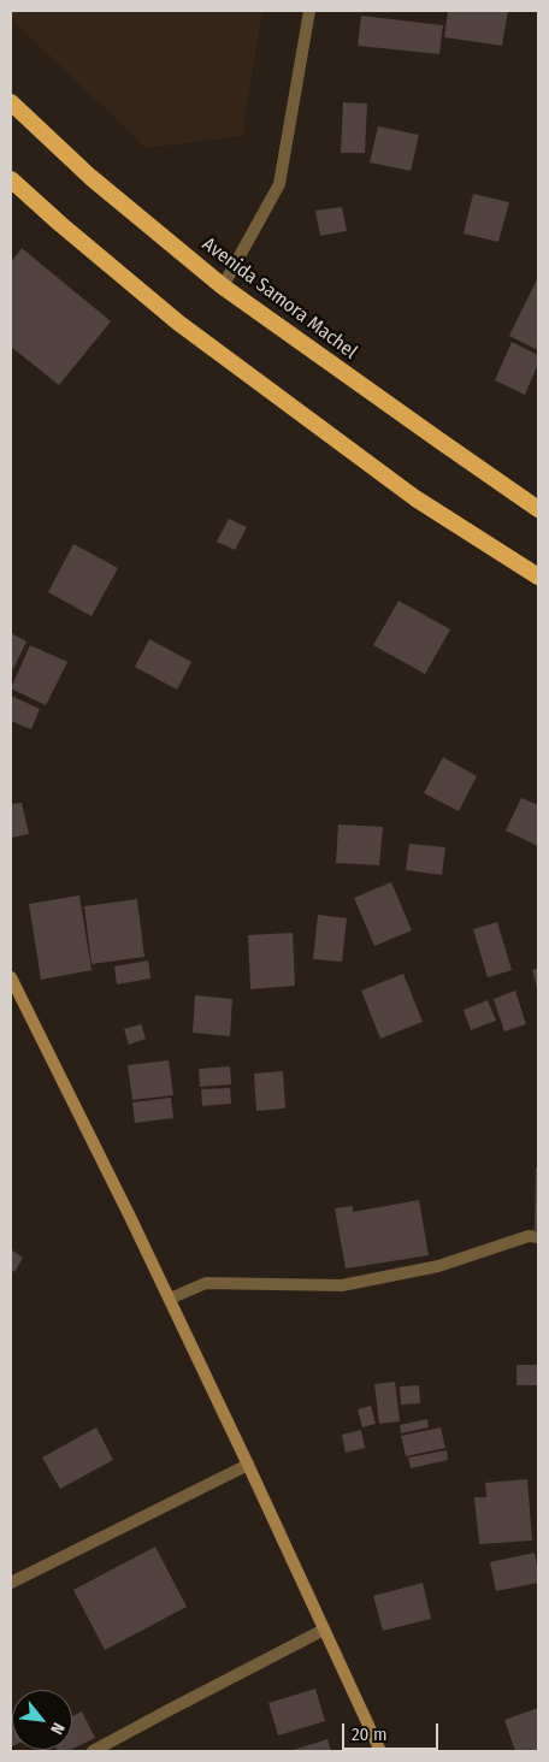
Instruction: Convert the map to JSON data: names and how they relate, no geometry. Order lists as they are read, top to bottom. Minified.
{"streets":{"highway":["Avenida Samora Machel"]},"scale_bar":"20 m","north":"bottom right"}
